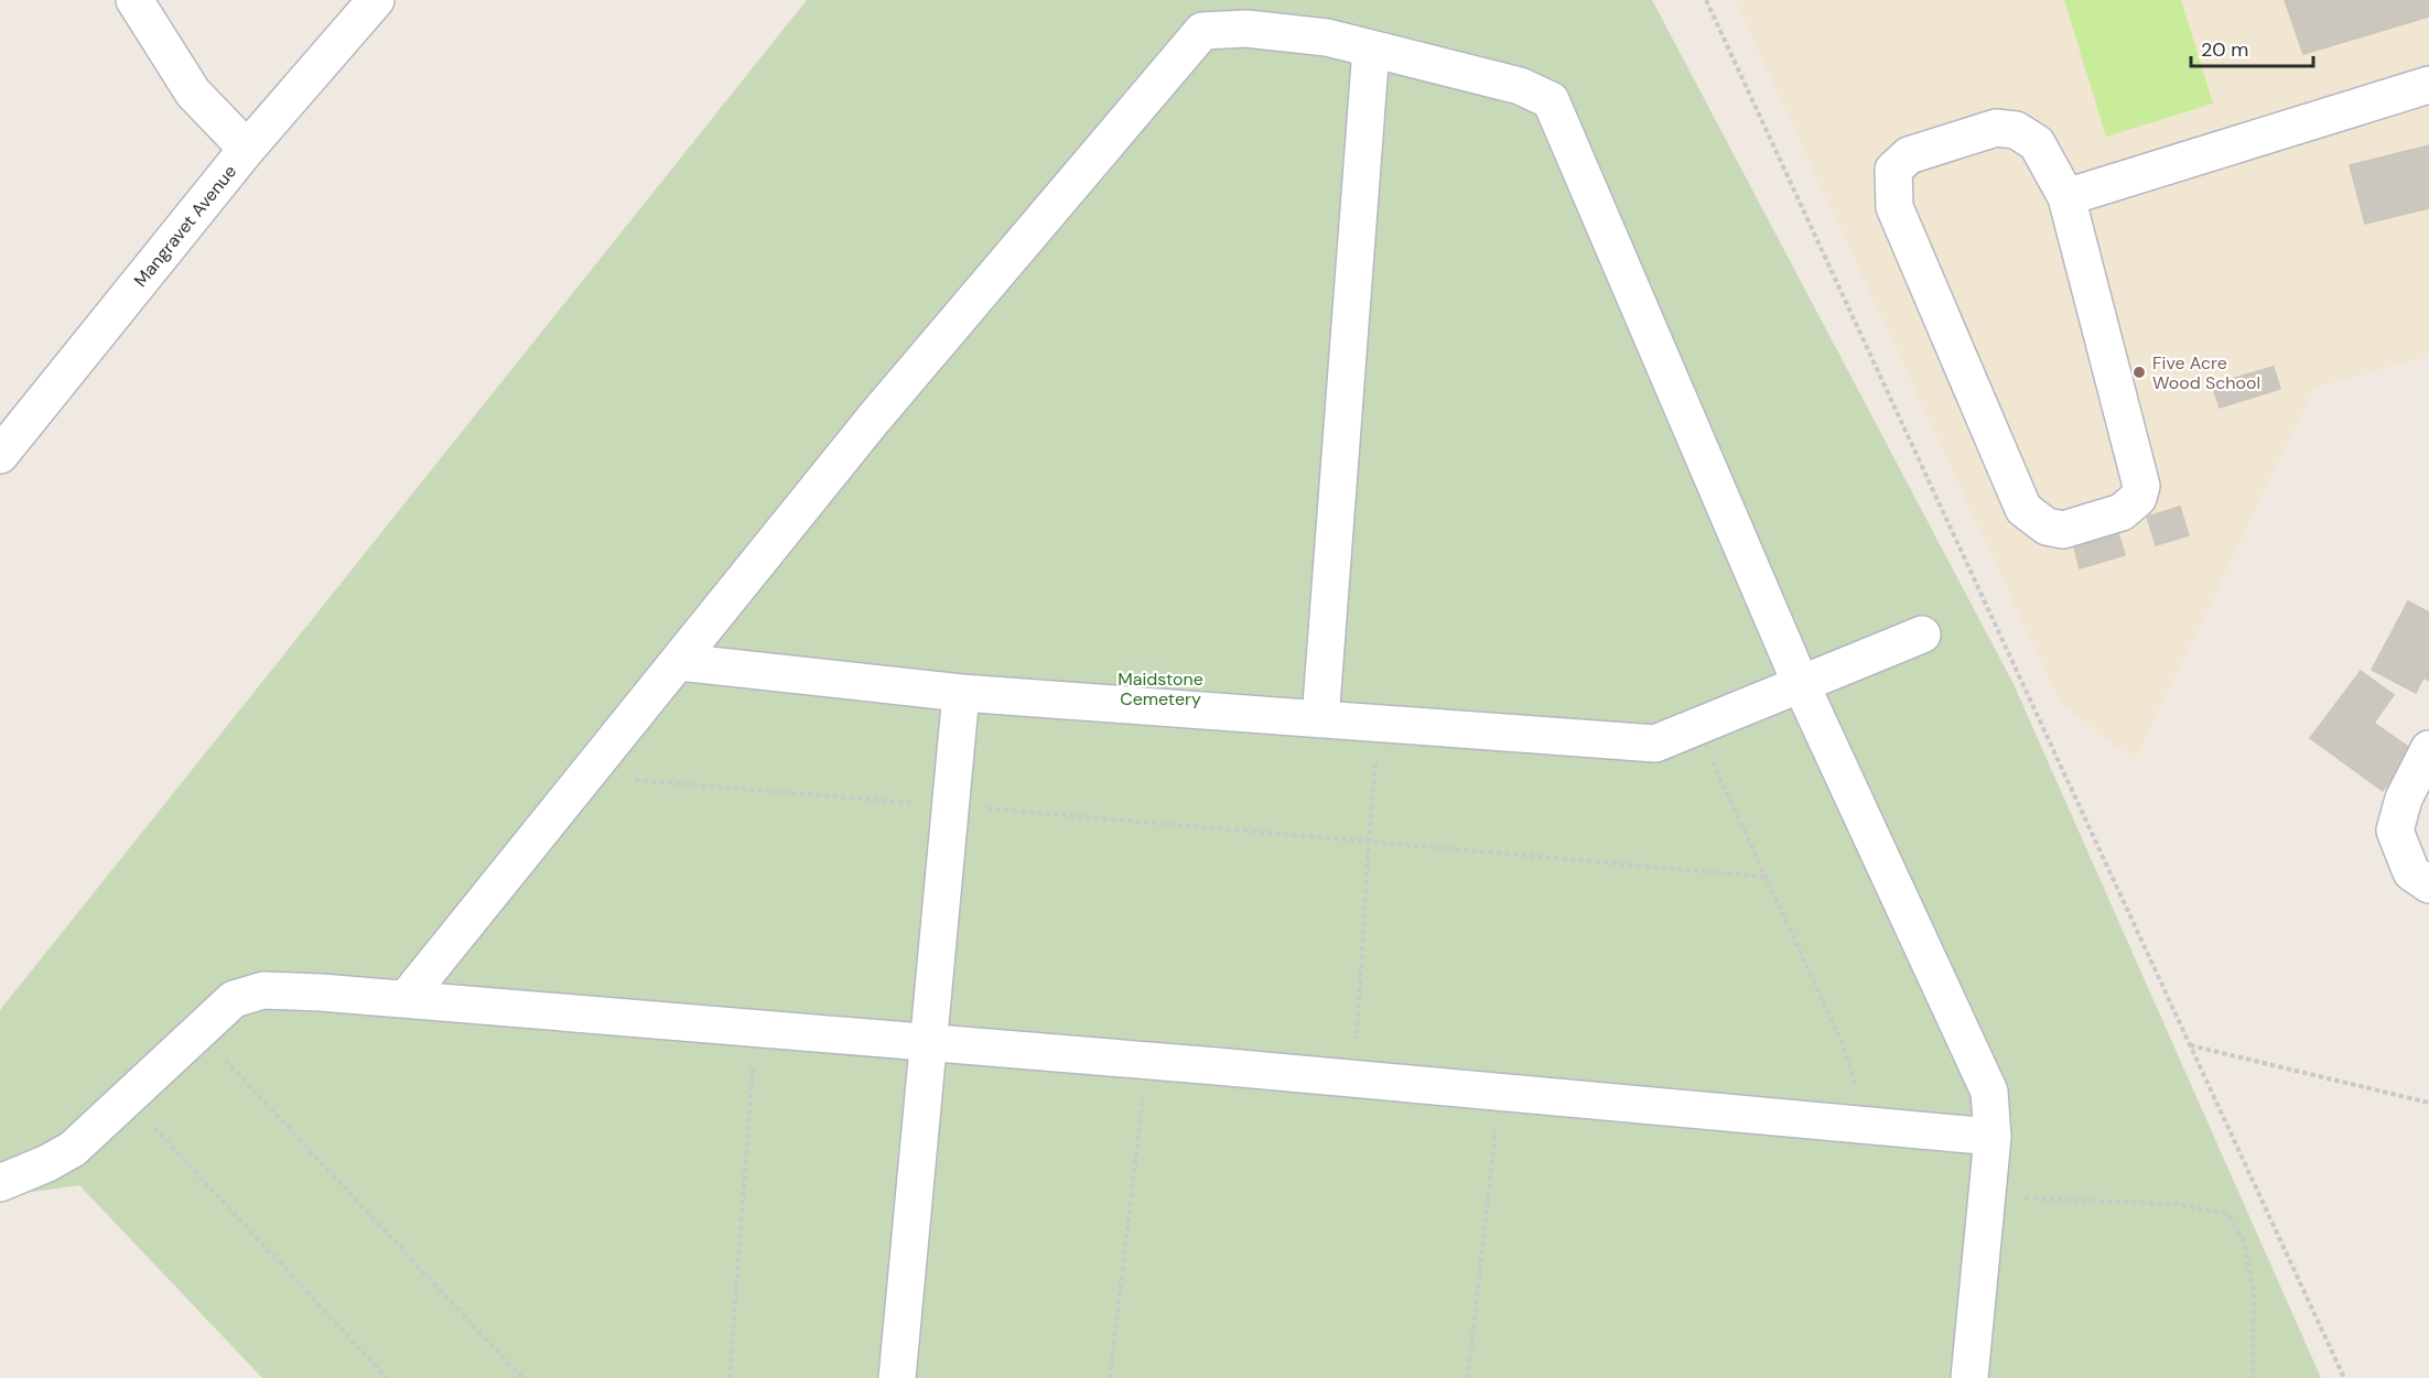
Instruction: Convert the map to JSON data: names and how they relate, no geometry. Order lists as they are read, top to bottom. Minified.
{"streets":{"street":["Mangravet Avenue"]},"parks":["Maidstone Cemetery"],"places":["Five Acre Wood School"],"scale_bar":"20 m"}
